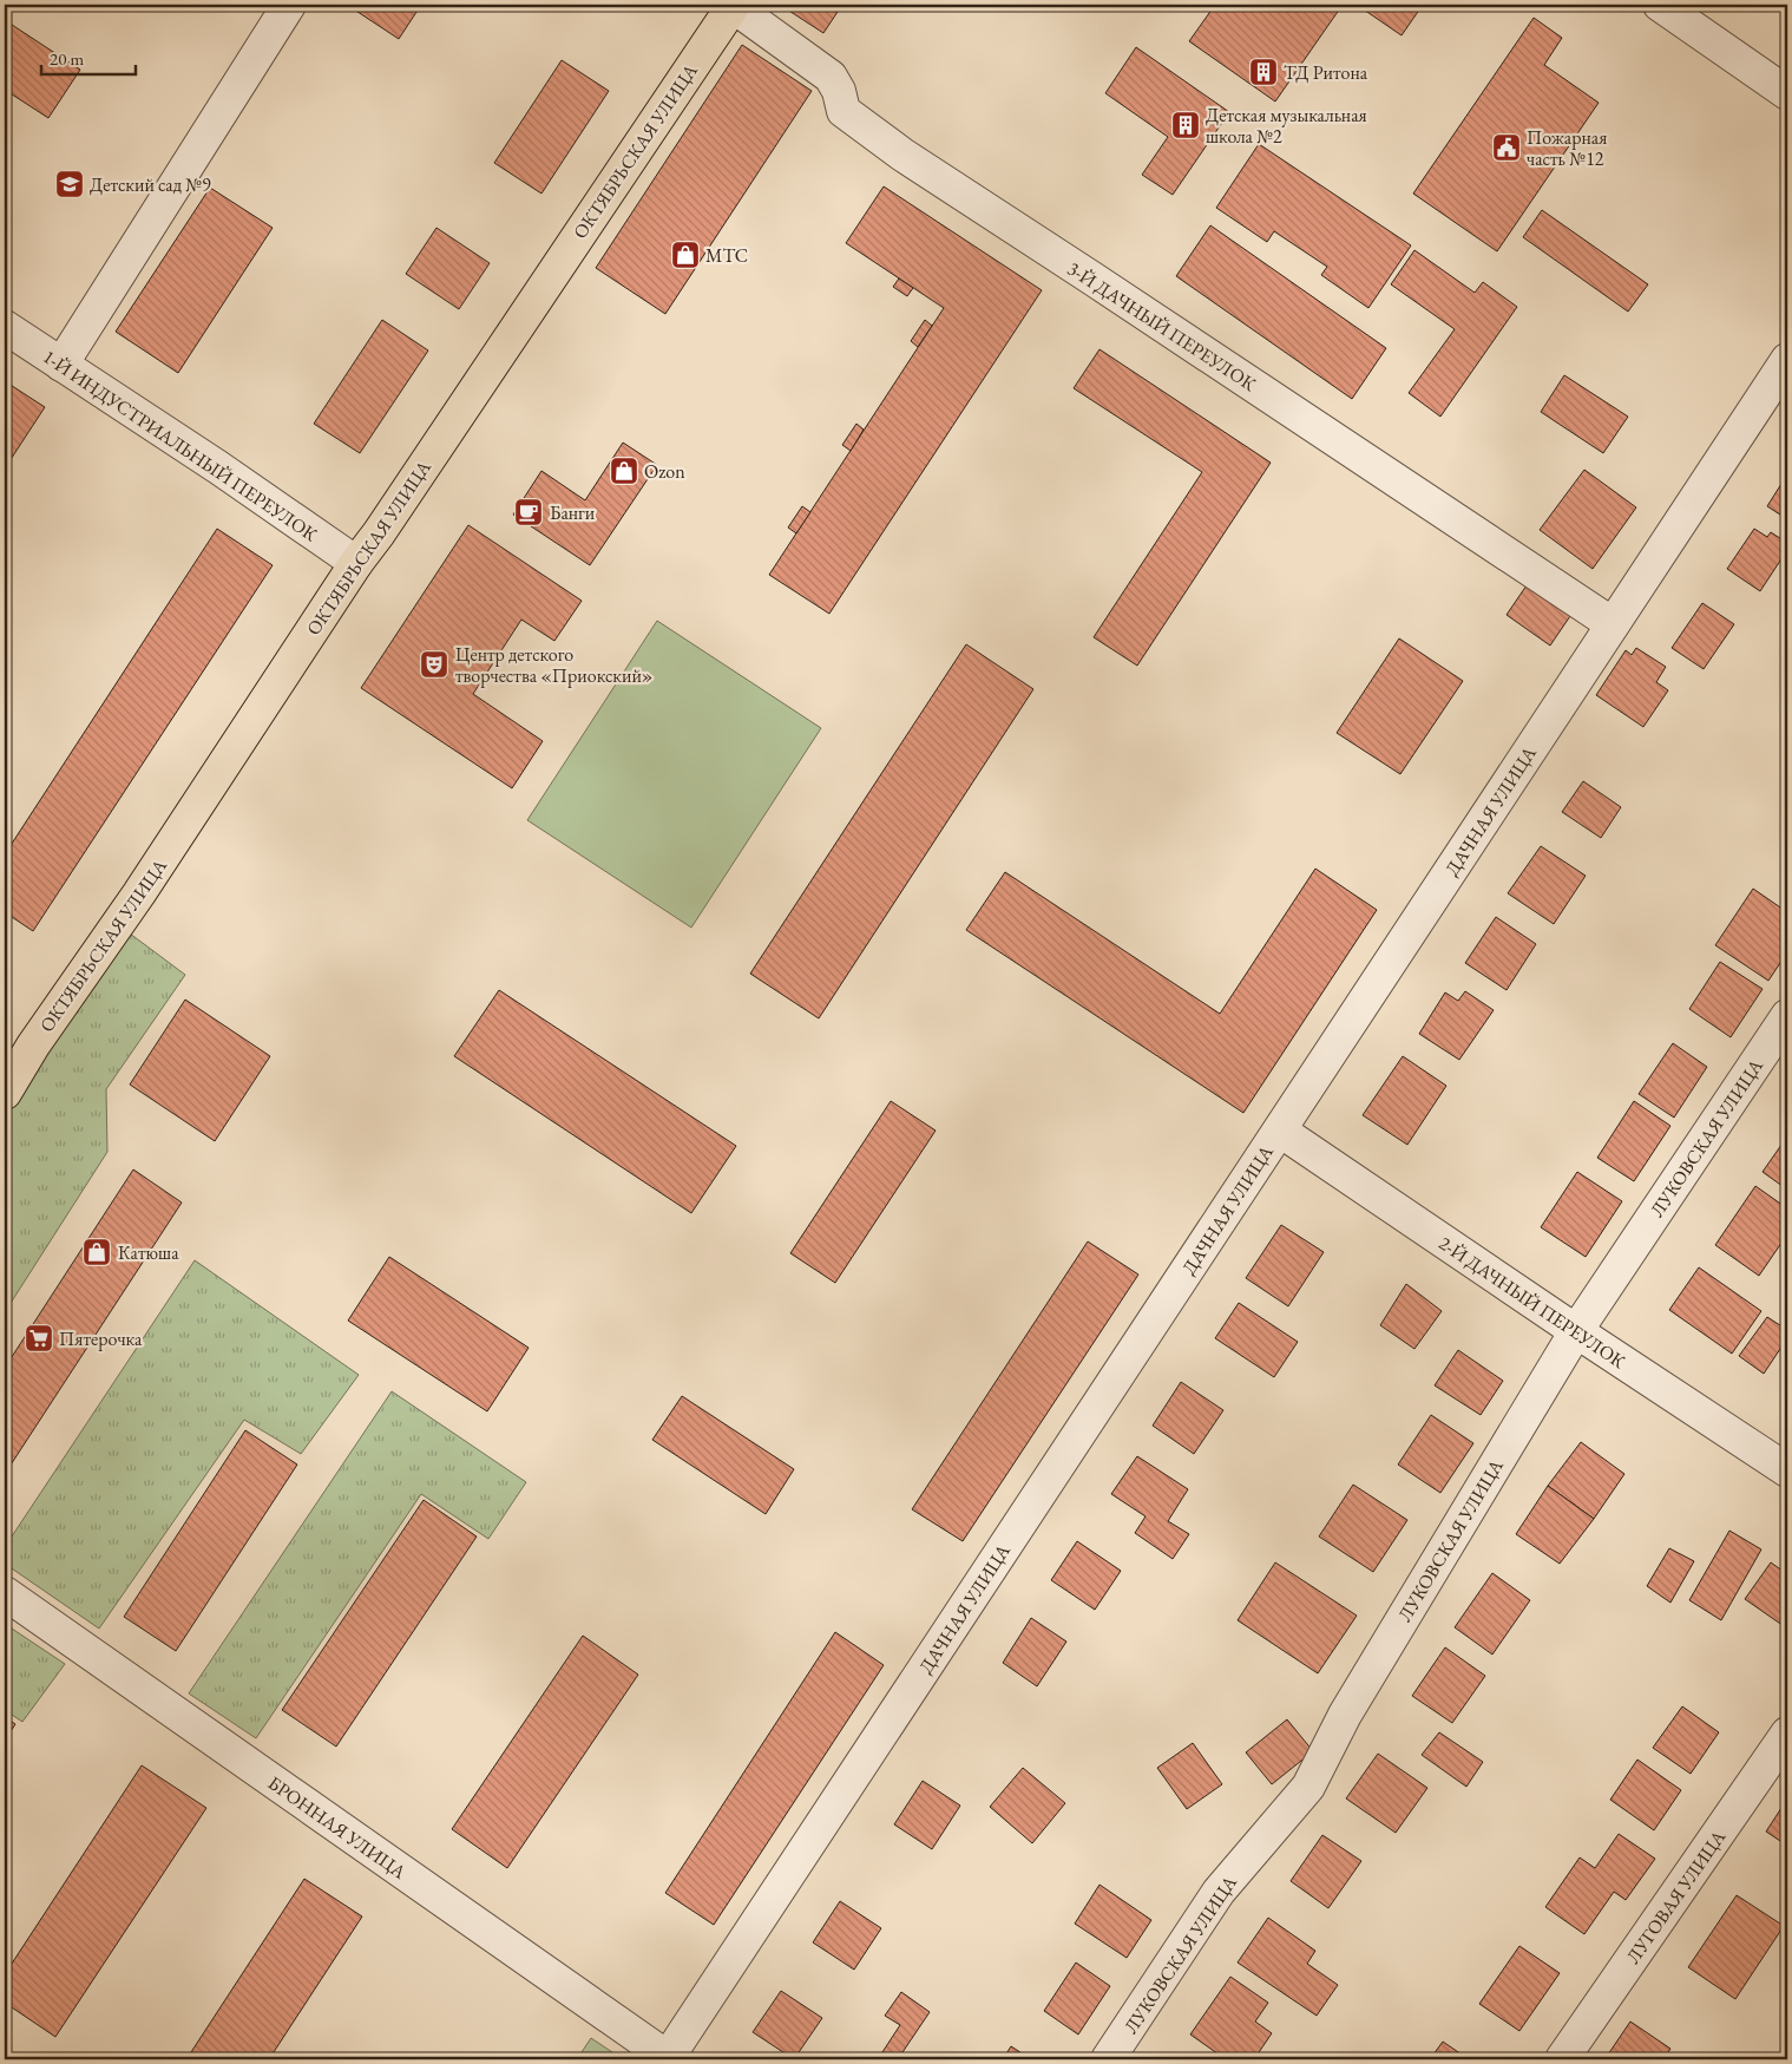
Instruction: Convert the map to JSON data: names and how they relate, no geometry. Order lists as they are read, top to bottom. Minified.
{"streets":{"main road":["ОКТЯБРЬСКАЯ УЛИЦА"],"street":["3-Й ДАЧНЫЙ ПЕРЕУЛОК","1-Й ИНДУСТРИАЛЬНЫЙ ПЕРЕУЛОК","ДАЧНАЯ УЛИЦА","ЛУКОВСКАЯ УЛИЦА","2-Й ДАЧНЫЙ ПЕРЕУЛОК","БРОННАЯ УЛИЦА","ЛУГОВАЯ УЛИЦА"]},"crossings":[["ОКТЯБРЬСКАЯ УЛИЦА","3-Й ДАЧНЫЙ ПЕРЕУЛОК"],["ОКТЯБРЬСКАЯ УЛИЦА","1-Й ИНДУСТРИАЛЬНЫЙ ПЕРЕУЛОК"],["3-Й ДАЧНЫЙ ПЕРЕУЛОК","ДАЧНАЯ УЛИЦА"],["ДАЧНАЯ УЛИЦА","2-Й ДАЧНЫЙ ПЕРЕУЛОК"],["ДАЧНАЯ УЛИЦА","БРОННАЯ УЛИЦА"],["ЛУКОВСКАЯ УЛИЦА","2-Й ДАЧНЫЙ ПЕРЕУЛОК"]],"places":{"building":["ТД Ритона","Детская музыкальная школа №2"],"public building":["Пожарная часть №12"],"school or university":["Детский сад №9"],"shop":["МТС","Ozon","Катюша"],"cafe":["Банги"],"theatre":["Центр детского творчества «Приокский»"],"supermarket":["Пятерочка"]},"scale_bar":"20 m"}
